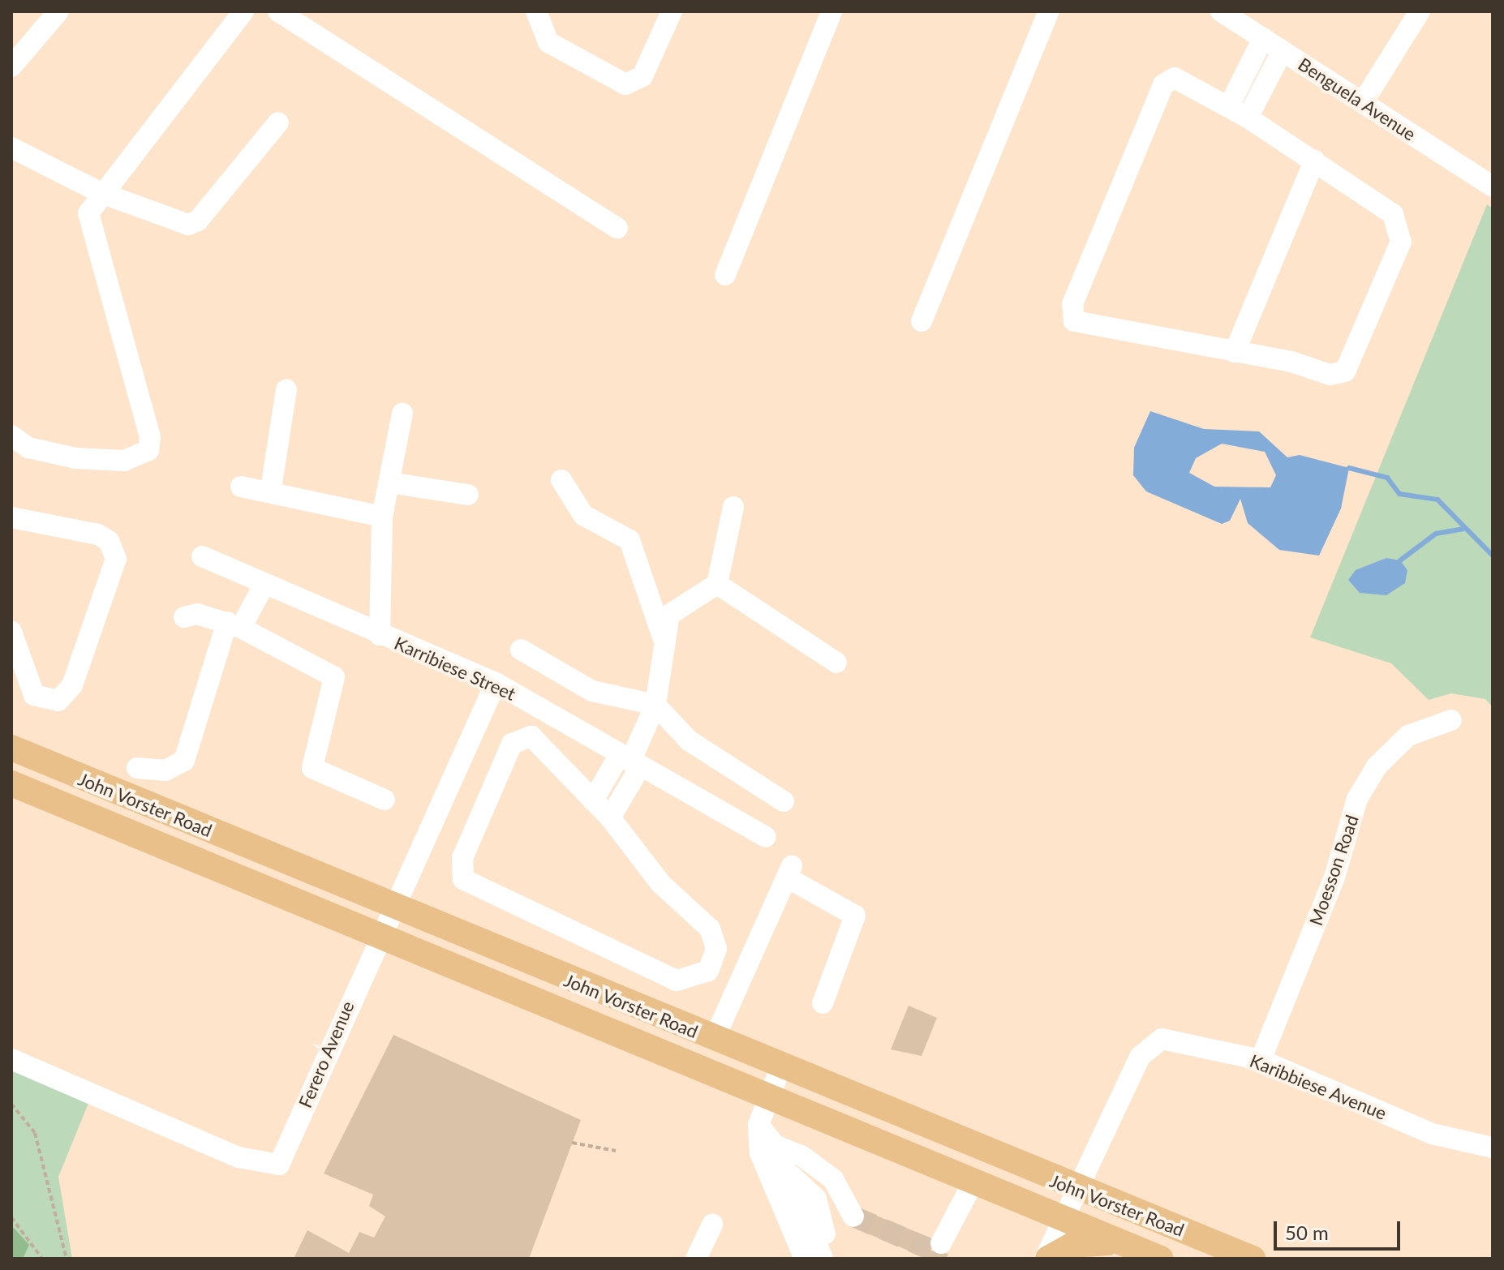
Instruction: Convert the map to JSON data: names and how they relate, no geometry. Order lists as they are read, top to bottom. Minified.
{"streets":{"main road":["John Vorster Road"],"street":["Benguela Avenue","Karribiese Street","Moesson Road","Ferero Avenue","Karibbiese Avenue"]},"crossings":[["Karribiese Street","Ferero Avenue"],["John Vorster Road","Ferero Avenue"],["John Vorster Road","Karibbiese Avenue"],["Moesson Road","Karibbiese Avenue"]],"scale_bar":"50 m"}
